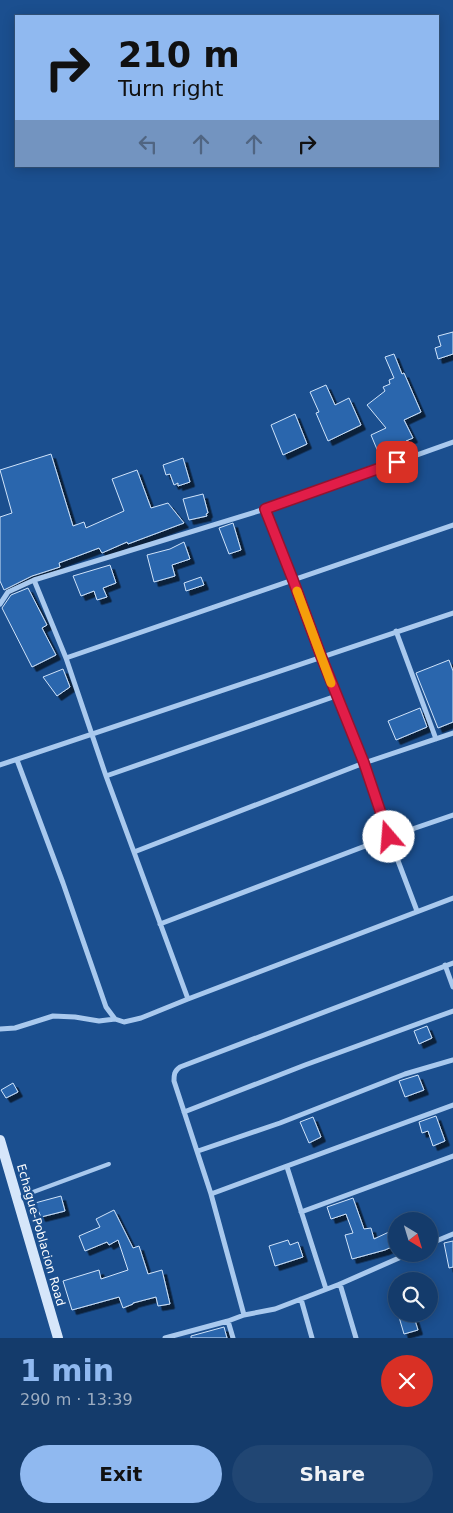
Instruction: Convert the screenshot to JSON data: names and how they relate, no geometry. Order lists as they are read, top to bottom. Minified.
{"streets":{"main road":["Echague-Poblacion Road"]},"north":"bottom right","page":{"turn":["210 m","Turn right"],"heading":["1 min","290 m · 13:39"],"buttons":["Exit","Share"]}}
